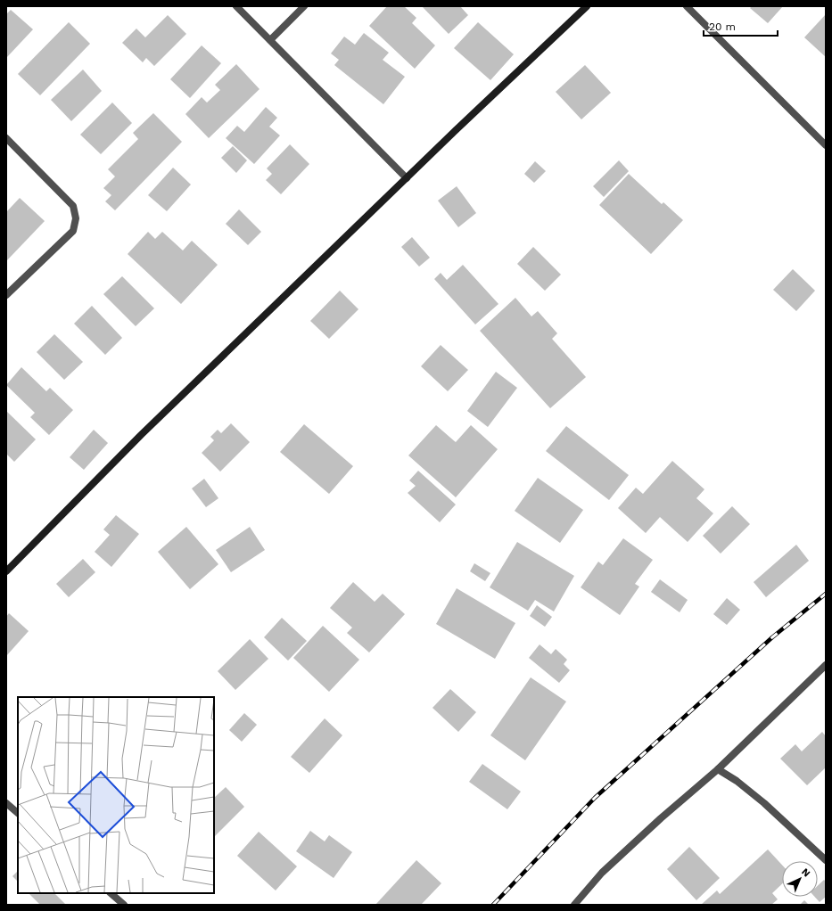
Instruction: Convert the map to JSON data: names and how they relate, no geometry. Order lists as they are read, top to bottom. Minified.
{"scale_bar":"20 m","north":"top right"}
